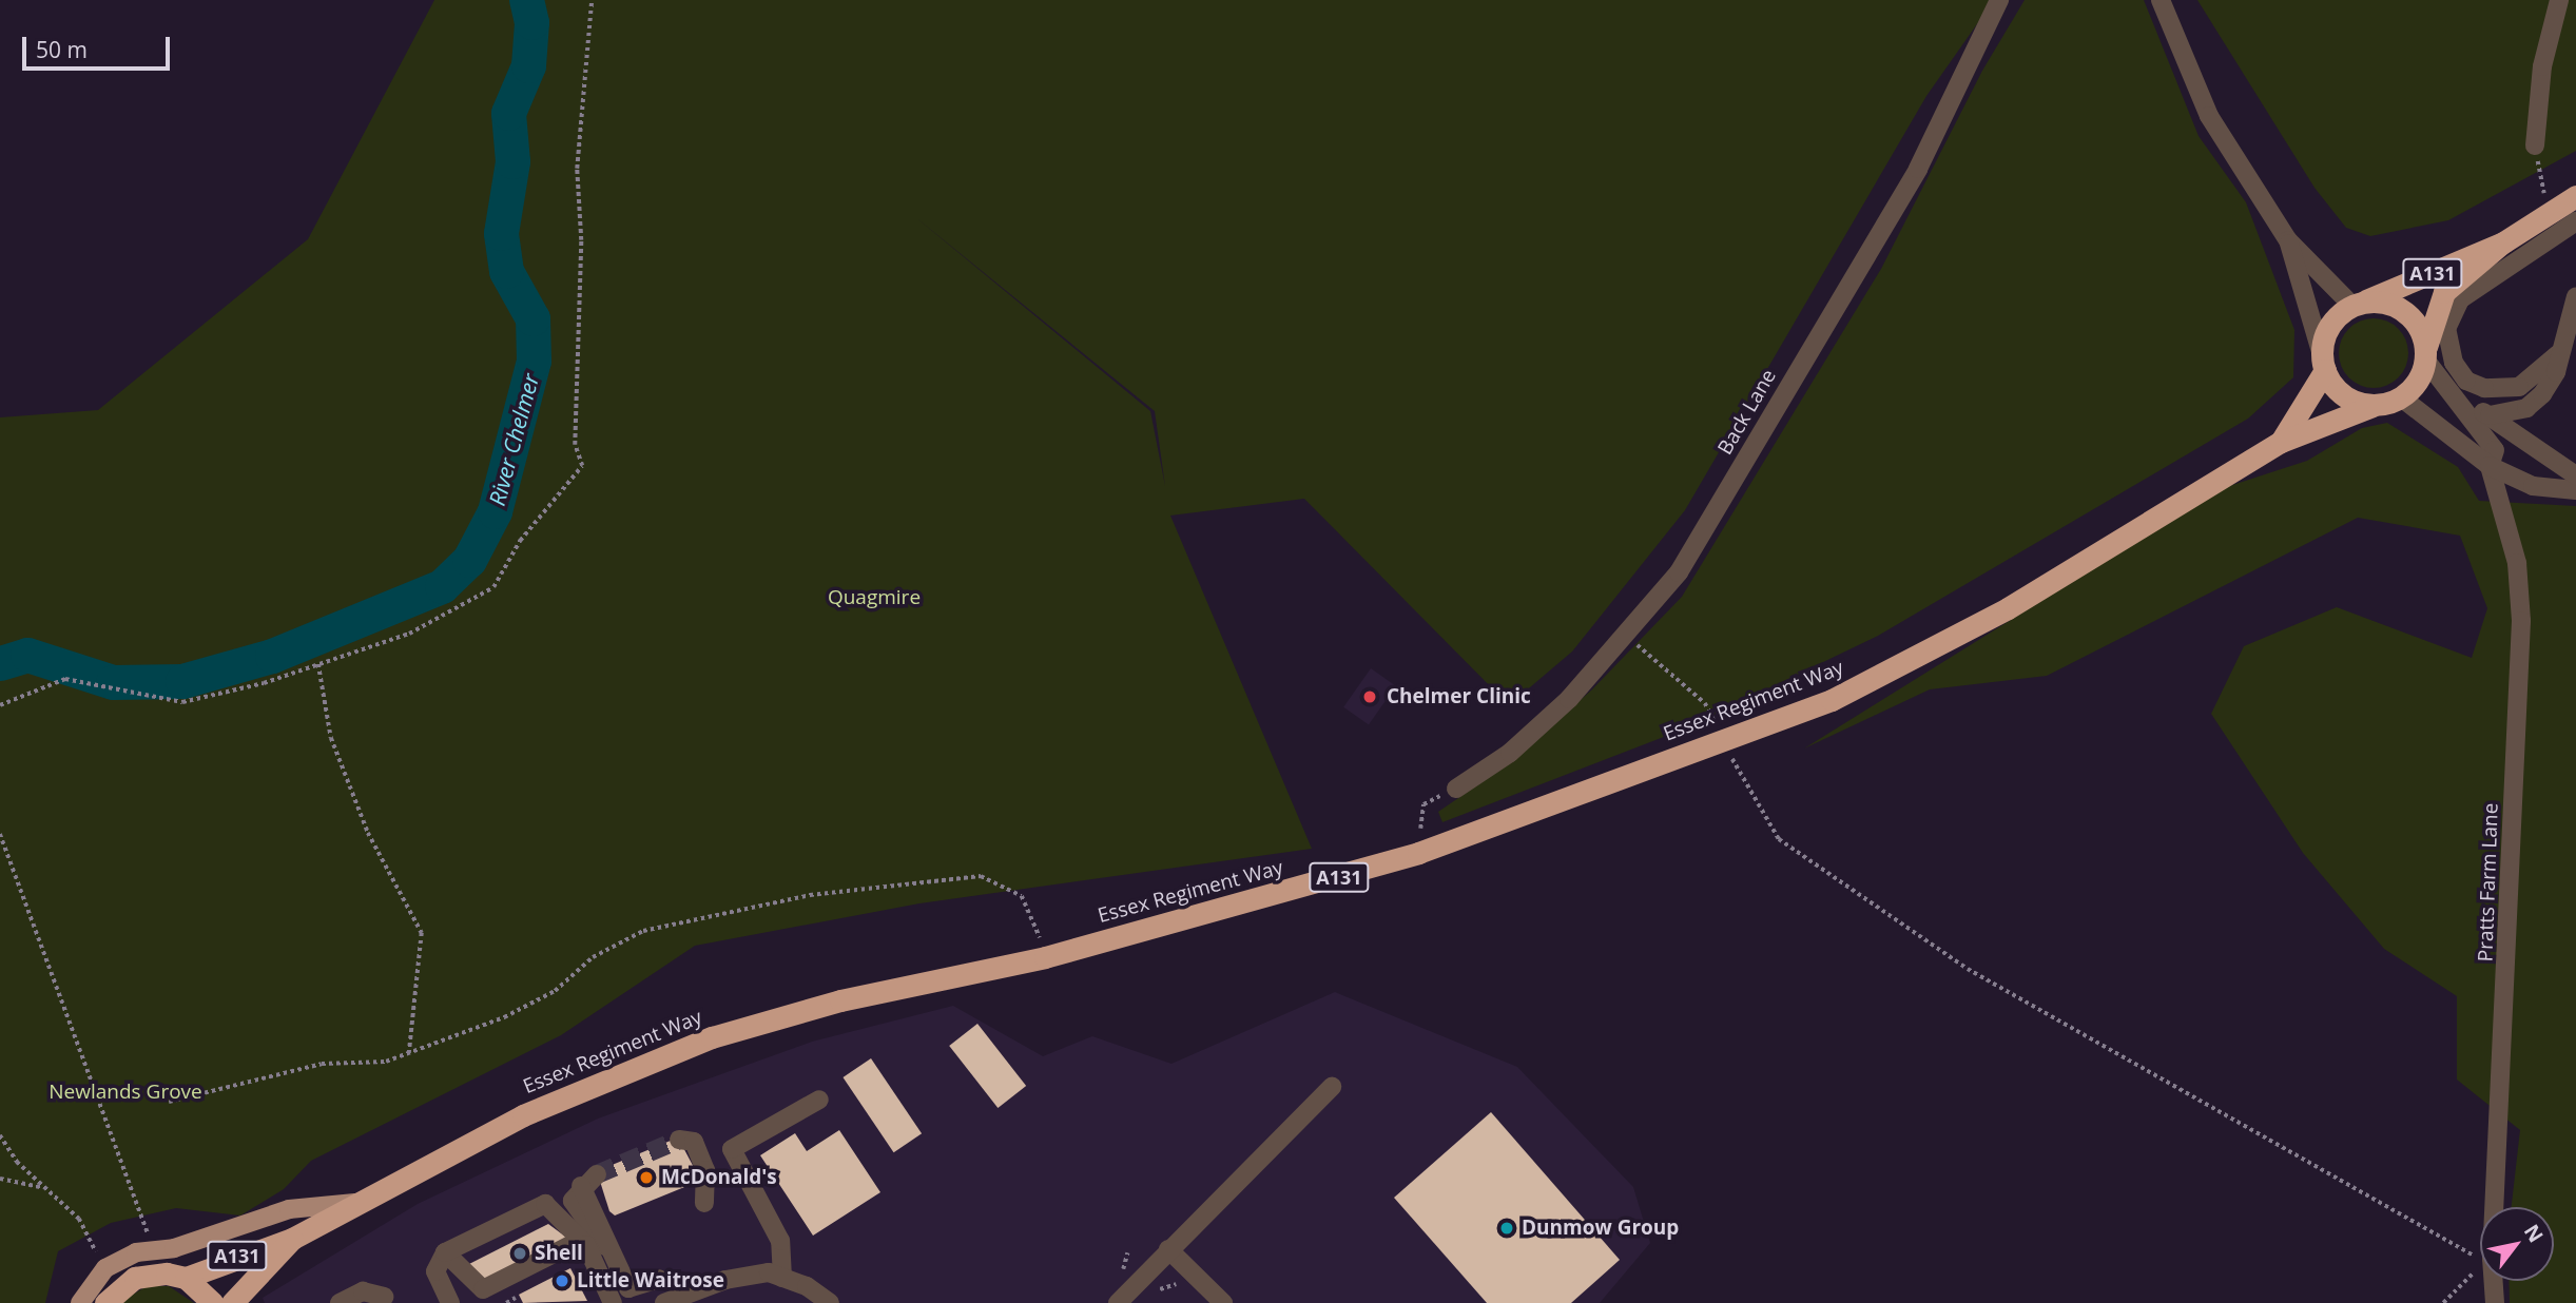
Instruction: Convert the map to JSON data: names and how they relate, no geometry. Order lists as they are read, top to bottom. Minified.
{"streets":{"highway":["A131","Essex Regiment Way"],"street":["Back Lane","Pratts Farm Lane"]},"crossings":[["A131","Essex Regiment Way"],["A131","Pratts Farm Lane"],["Essex Regiment Way","Pratts Farm Lane"]],"water":["River Chelmer"],"parks":["Quagmire","Newlands Grove"],"places":["Chelmer Clinic","McDonald's","Dunmow Group","Shell","Little Waitrose"],"scale_bar":"50 m","north":"top right"}
